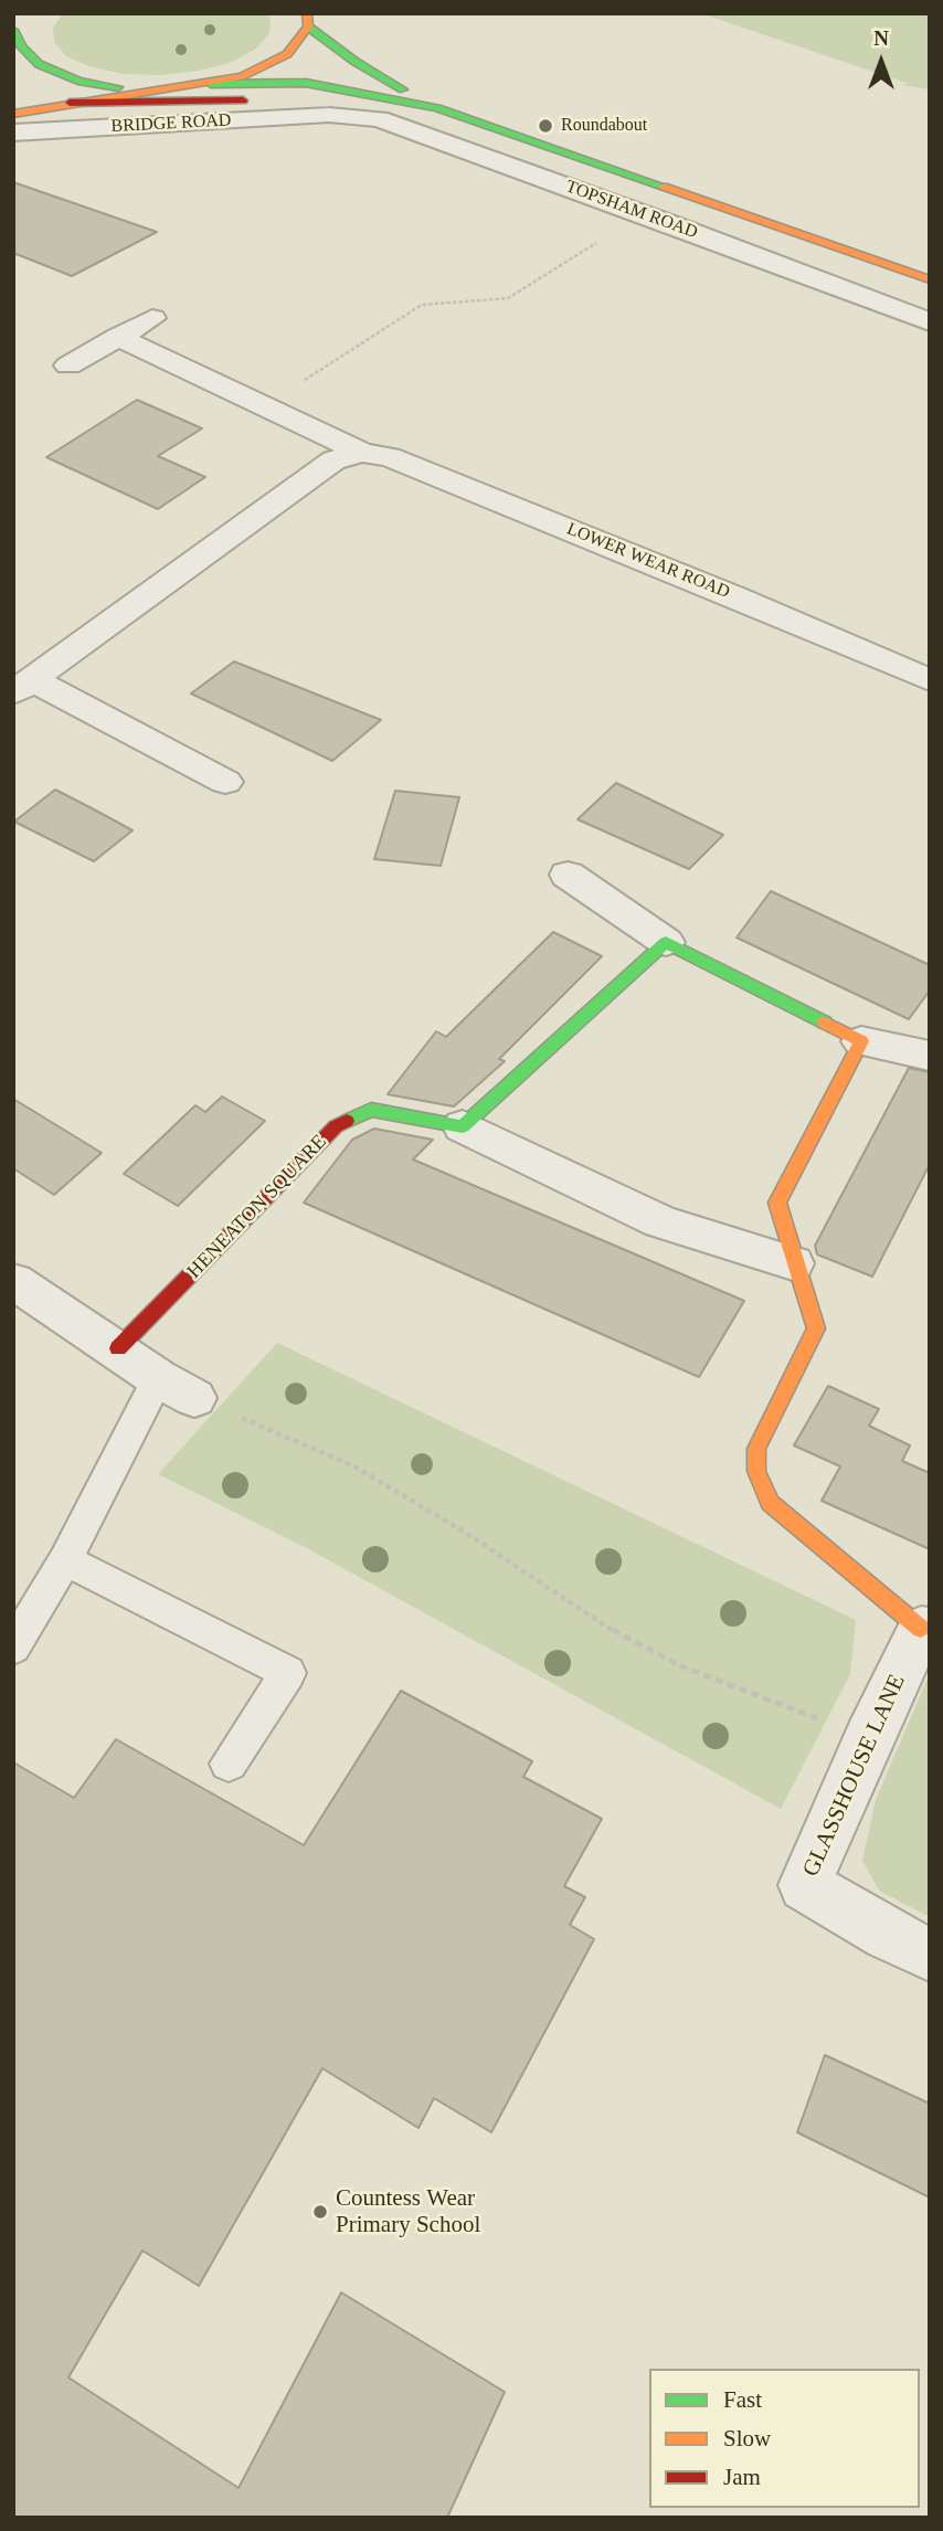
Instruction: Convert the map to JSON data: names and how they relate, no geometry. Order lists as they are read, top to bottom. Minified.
{"streets":{"street":["BRIDGE ROAD","TOPSHAM ROAD","LOWER WEAR ROAD","HENEATON SQUARE","GLASSHOUSE LANE"]},"crossings":[["BRIDGE ROAD","TOPSHAM ROAD"]],"places":["Roundabout","Countess Wear Primary School"],"legend":["Fast","Slow","Jam"],"north":"top"}
